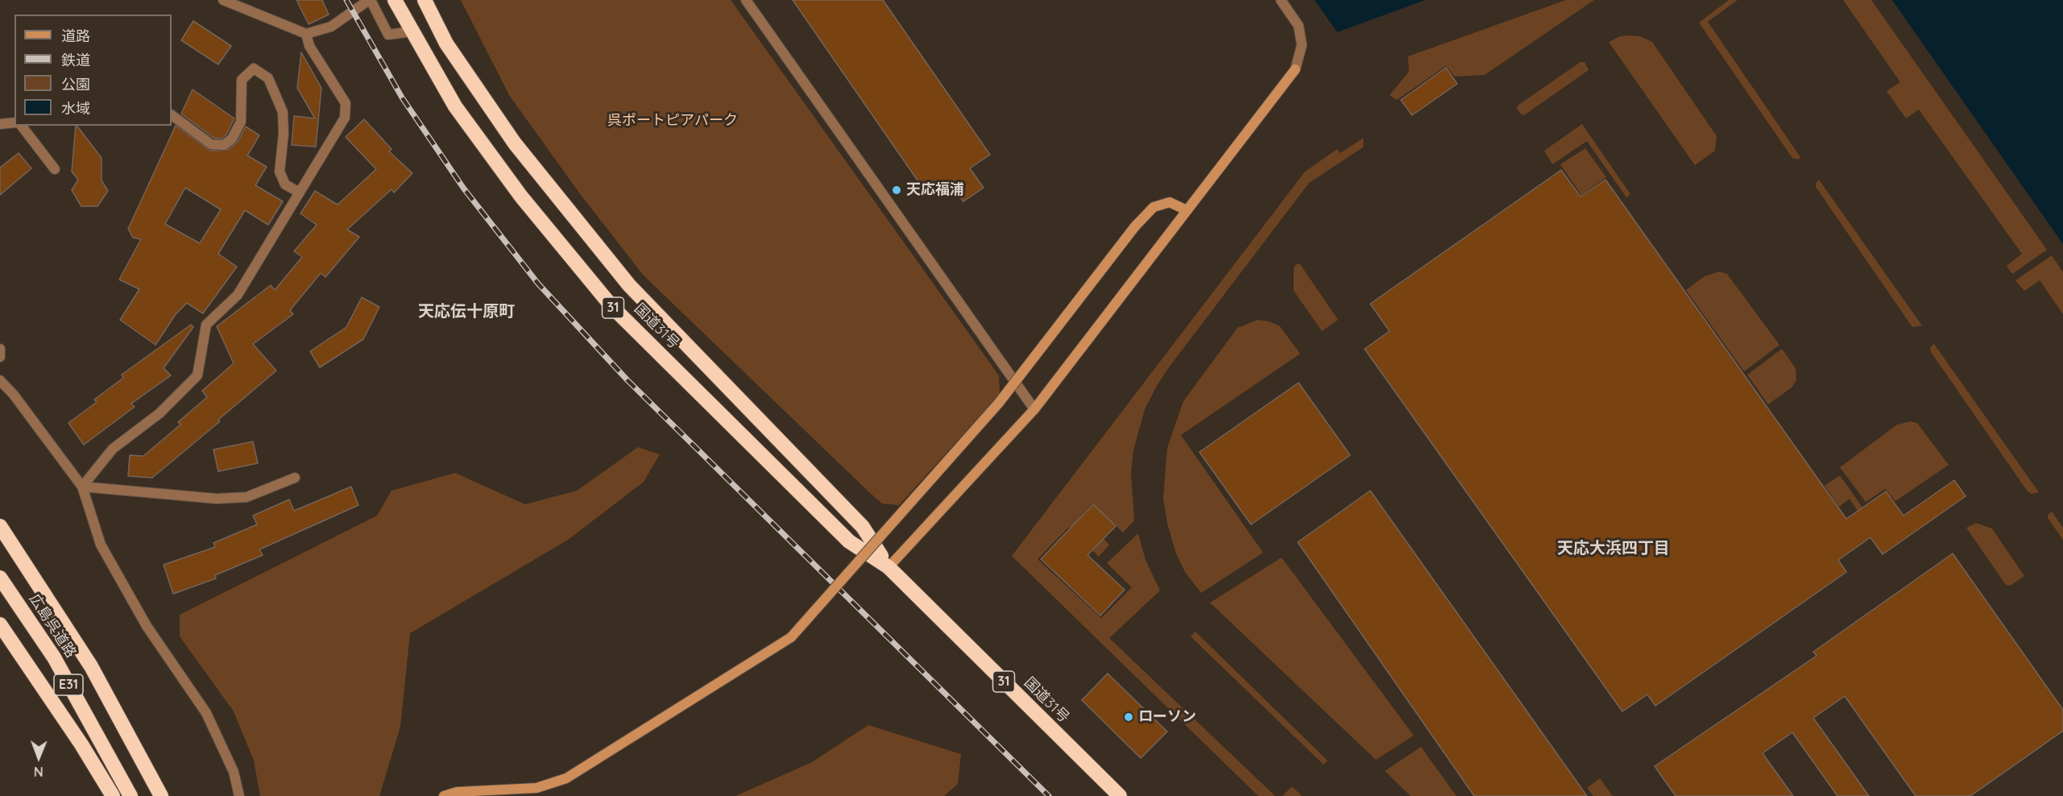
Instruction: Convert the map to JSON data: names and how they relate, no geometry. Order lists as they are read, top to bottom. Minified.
{"streets":{"highway":["31","国道31号","広島呉道路","E31"]},"districts":["天応伝十原町","天応大浜四丁目"],"parks":["呉ポートピアパーク"],"places":["天応福浦","ローソン"],"legend":["道路","鉄道","公園","水域"],"north":"bottom"}
